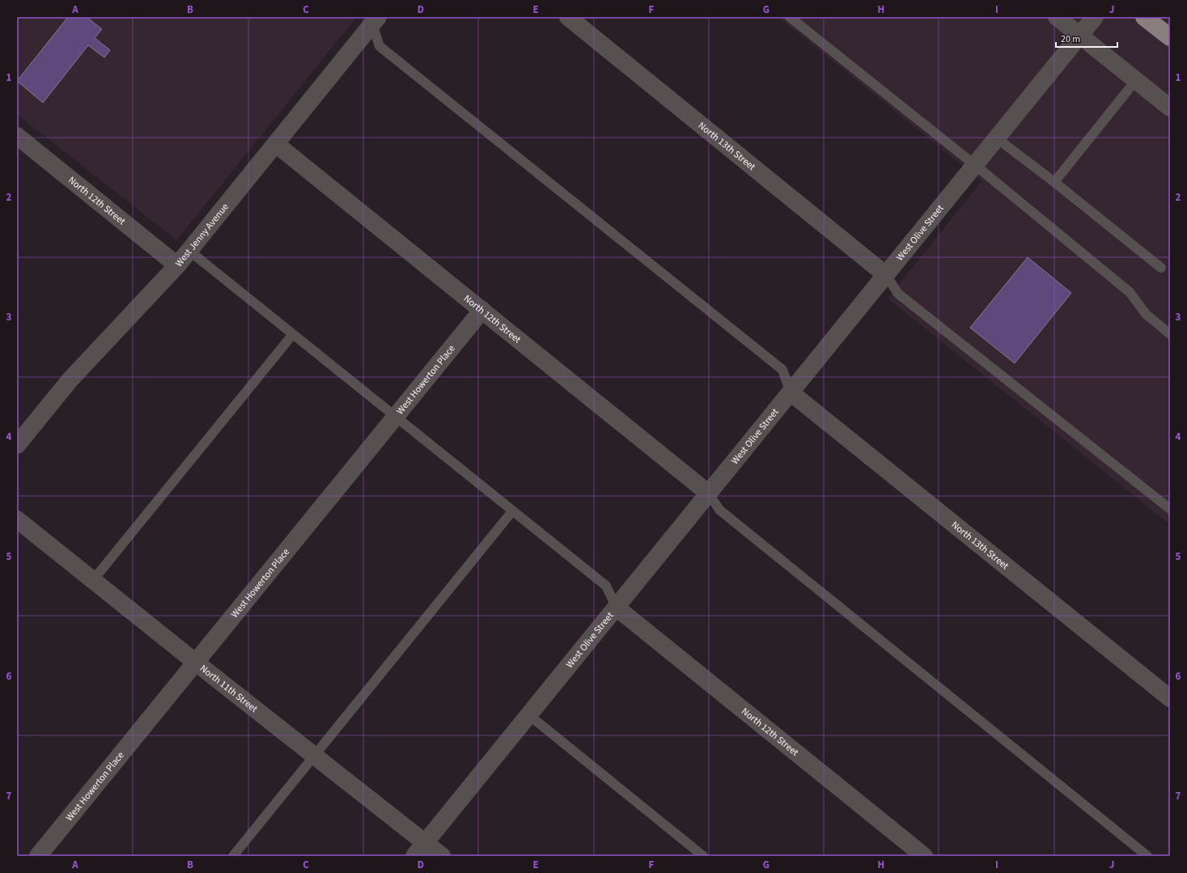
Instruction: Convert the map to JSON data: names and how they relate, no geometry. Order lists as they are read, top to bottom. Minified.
{"streets":{"street":["North 13th Street","North 12th Street","West Olive Street","West Jenny Avenue","West Howerton Place","North 11th Street"]},"crossings":[["North 13th Street","West Olive Street"],["North 12th Street","West Olive Street"],["North 12th Street","West Jenny Avenue"],["North 12th Street","West Howerton Place"],["West Olive Street","North 11th Street"],["West Howerton Place","North 11th Street"]],"scale_bar":"20 m","grid":{"columns":["A","B","C","D","E","F","G","H","I","J"],"rows":["1","2","3","4","5","6","7"]}}
